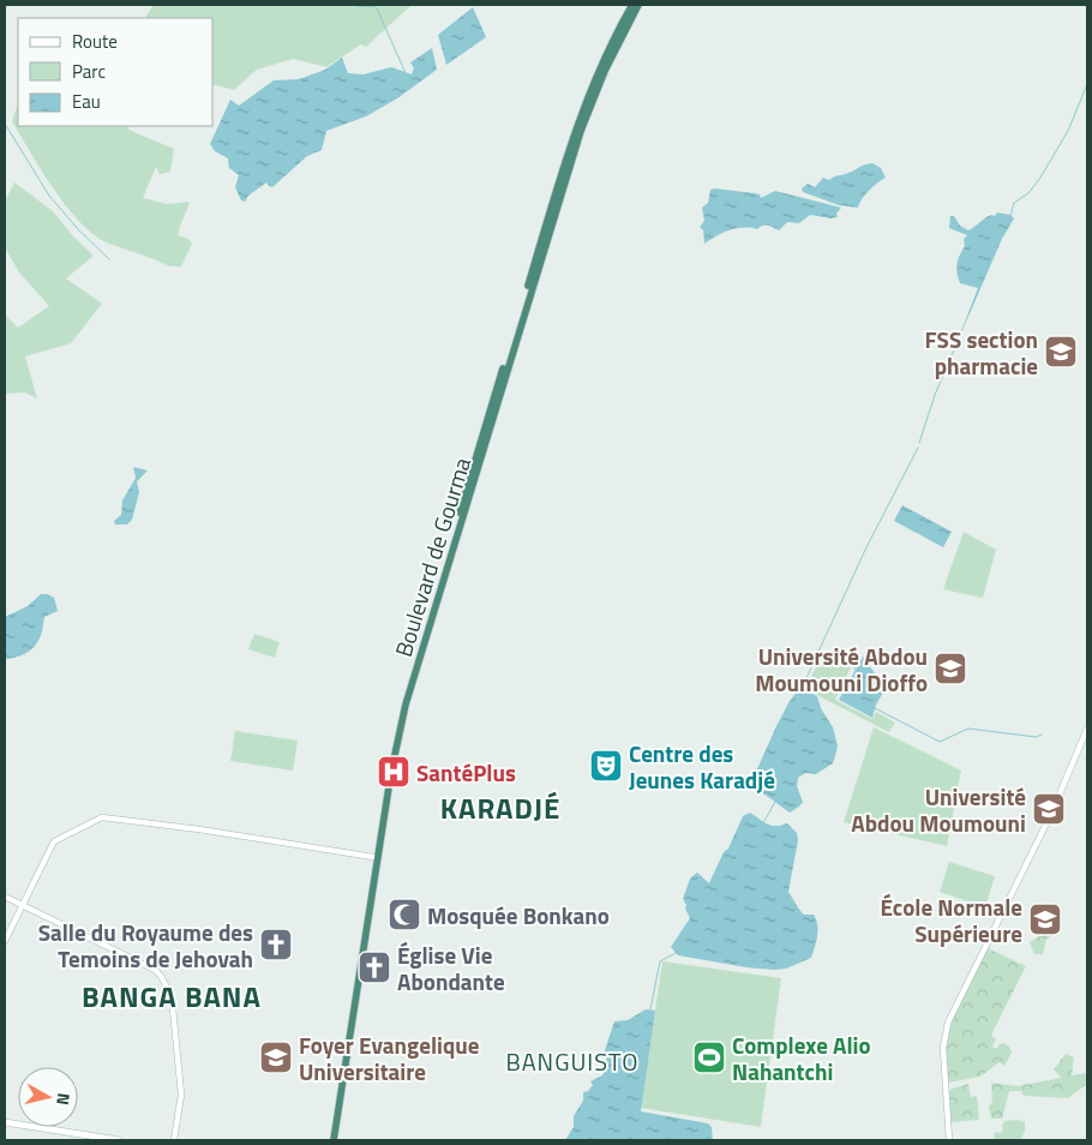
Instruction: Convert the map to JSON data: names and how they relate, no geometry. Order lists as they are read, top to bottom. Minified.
{"streets":{"highway":["Boulevard de Gourma"]},"districts":["KARADJÉ","BANGA BANA","BANGUISTO"],"places":{"school or university":["FSS section pharmacie","Université Abdou Moumouni Dioffo","Université Abdou Moumouni","École Normale Supérieure","Foyer Evangelique Universitaire"],"theatre":["Centre des Jeunes Karadjé"],"hospital":["SantéPlus"],"mosque":["Mosquée Bonkano"],"church":["Salle du Royaume des Temoins de Jehovah","Église Vie Abondante"],"sports":["Complexe Alio Nahantchi"]},"legend":["Route","Parc","Eau"],"north":"right"}
